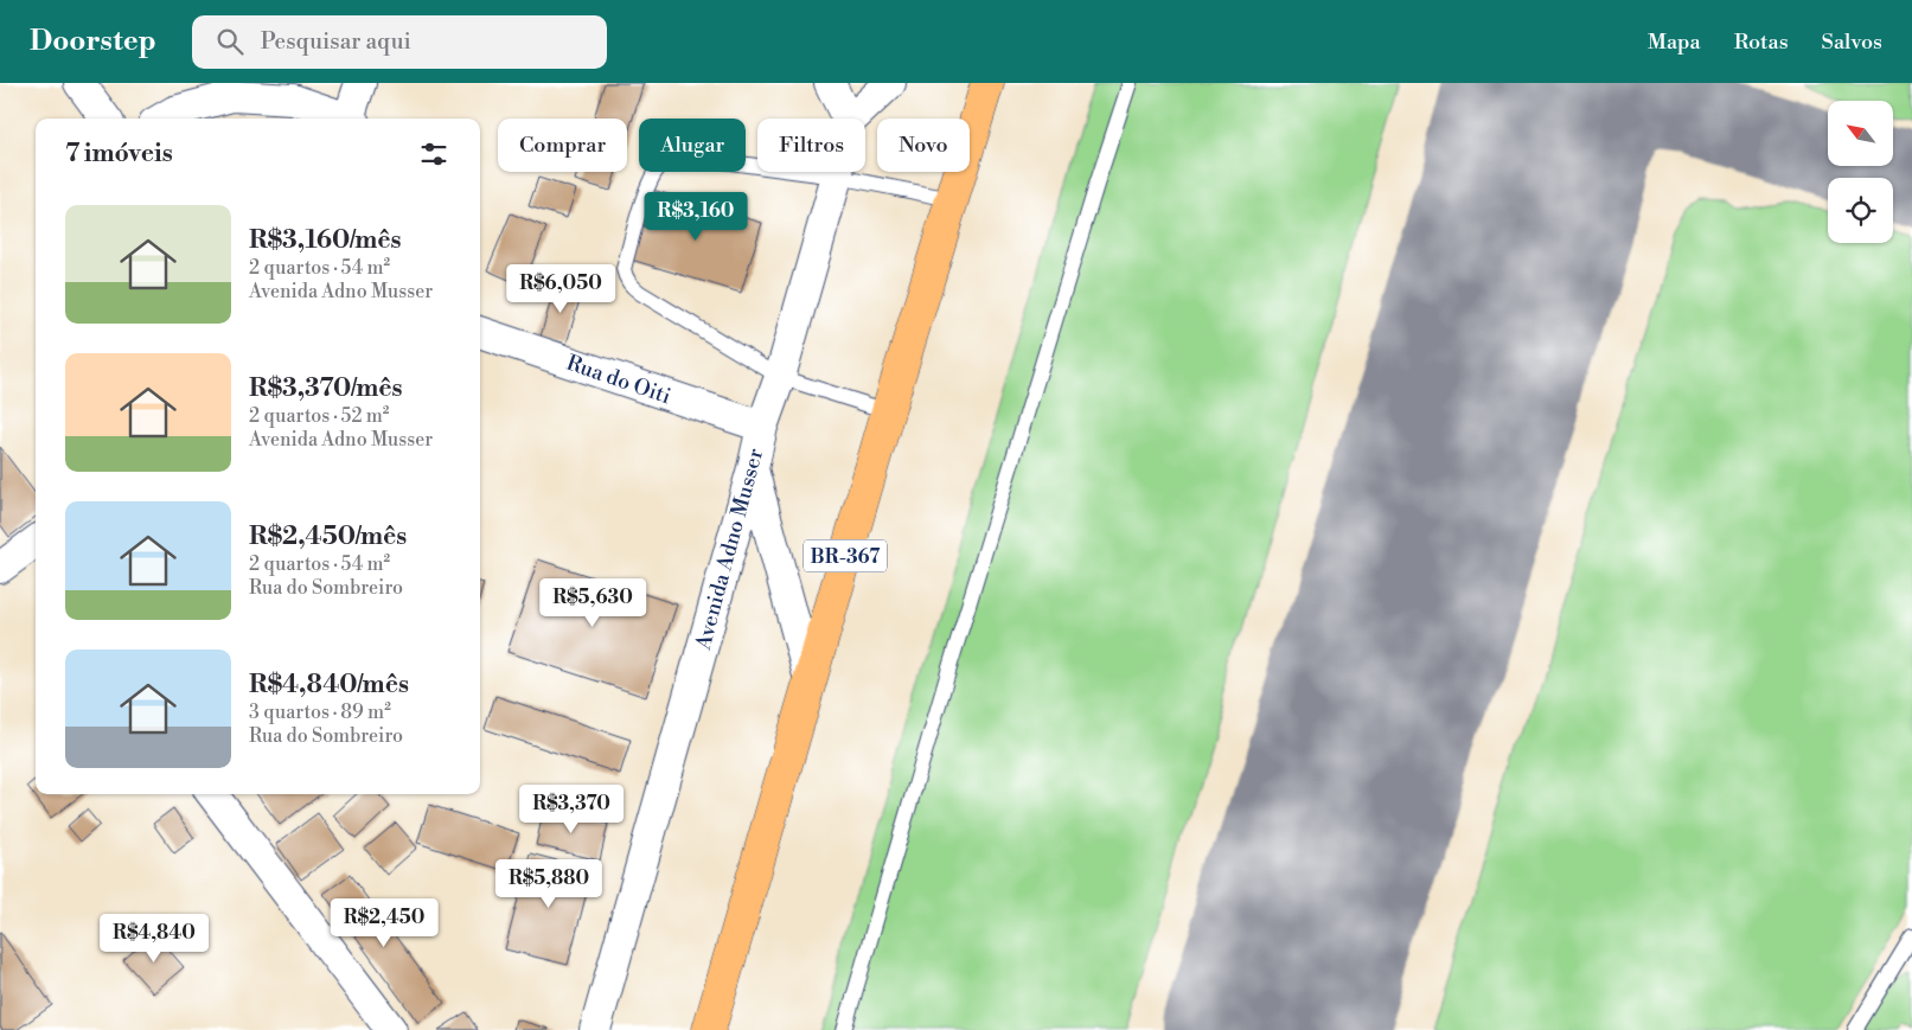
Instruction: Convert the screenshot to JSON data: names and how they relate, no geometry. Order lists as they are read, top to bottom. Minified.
{"streets":{"main road":["BR-367"],"street":["Rua do Oiti","Avenida Adno Musser"]},"crossings":[["Rua do Oiti","Avenida Adno Musser"]],"north":"top left","page":{"header":"Doorstep","search":"Pesquisar aqui","nav":["Mapa","Rotas","Salvos"],"chip":["Comprar","Alugar","Filtros","Novo"],"heading":"7 imóveis","list":[{"name":"R$3,160/mês","note":"2 quartos · 54 m² · Avenida Adno Musser"},{"name":"R$3,370/mês","note":"2 quartos · 52 m² · Avenida Adno Musser"},{"name":"R$2,450/mês","note":"2 quartos · 54 m² · Rua do Sombreiro"},{"name":"R$4,840/mês","note":"3 quartos · 89 m² · Rua do Sombreiro"}],"price":["R$3,160","R$6,050","R$5,630","R$3,370","R$5,880","R$2,450","R$4,840"]}}
